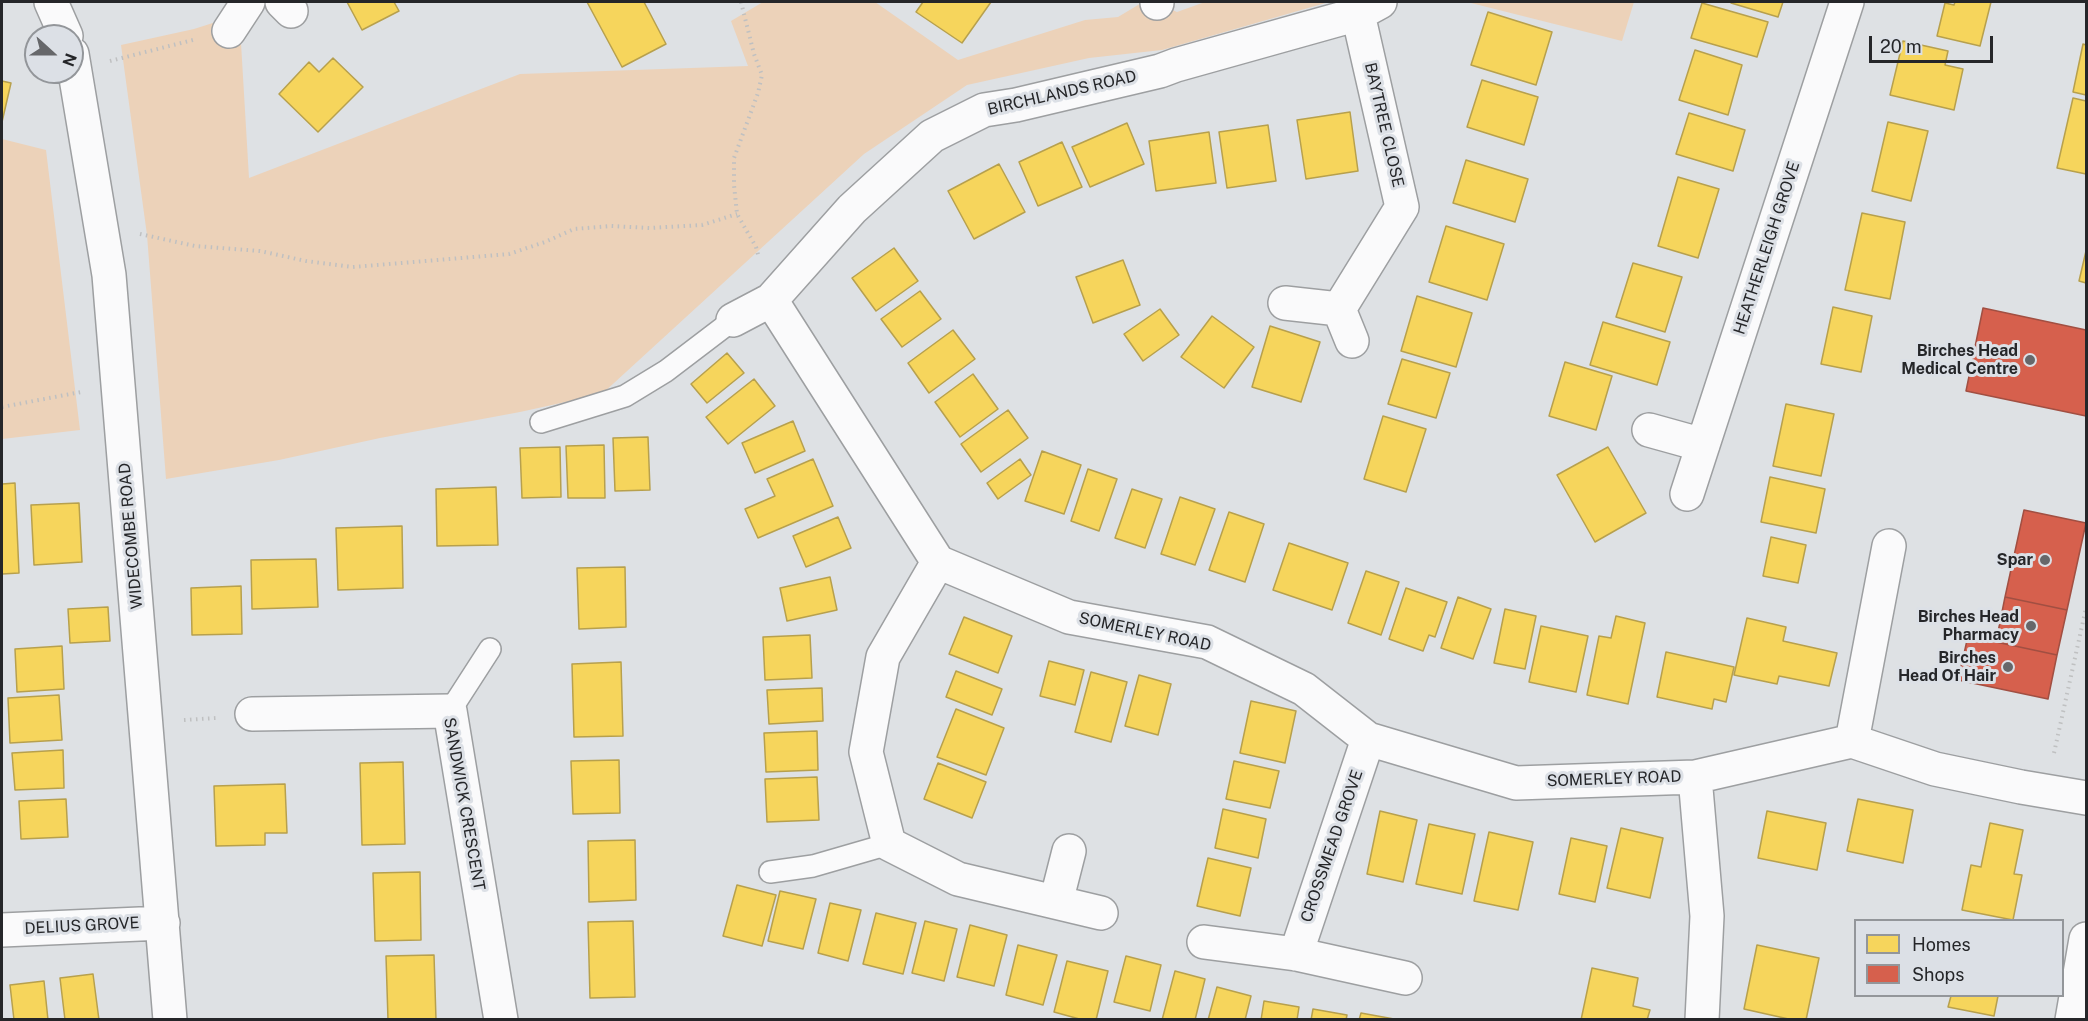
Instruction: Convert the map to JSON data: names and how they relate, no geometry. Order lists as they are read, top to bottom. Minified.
{"streets":{"street":["BIRCHLANDS ROAD","BAYTREE CLOSE","HEATHERLEIGH GROVE","WIDECOMBE ROAD","SOMERLEY ROAD","SANDWICK CRESCENT","CROSSMEAD GROVE","DELIUS GROVE"]},"crossings":[["BIRCHLANDS ROAD","BAYTREE CLOSE"],["WIDECOMBE ROAD","DELIUS GROVE"],["SOMERLEY ROAD","CROSSMEAD GROVE"]],"places":["Birches Head Medical Centre","Spar","Birches Head Pharmacy","Birches Head Of Hair"],"legend":["Homes","Shops"],"scale_bar":"20 m","north":"right"}
